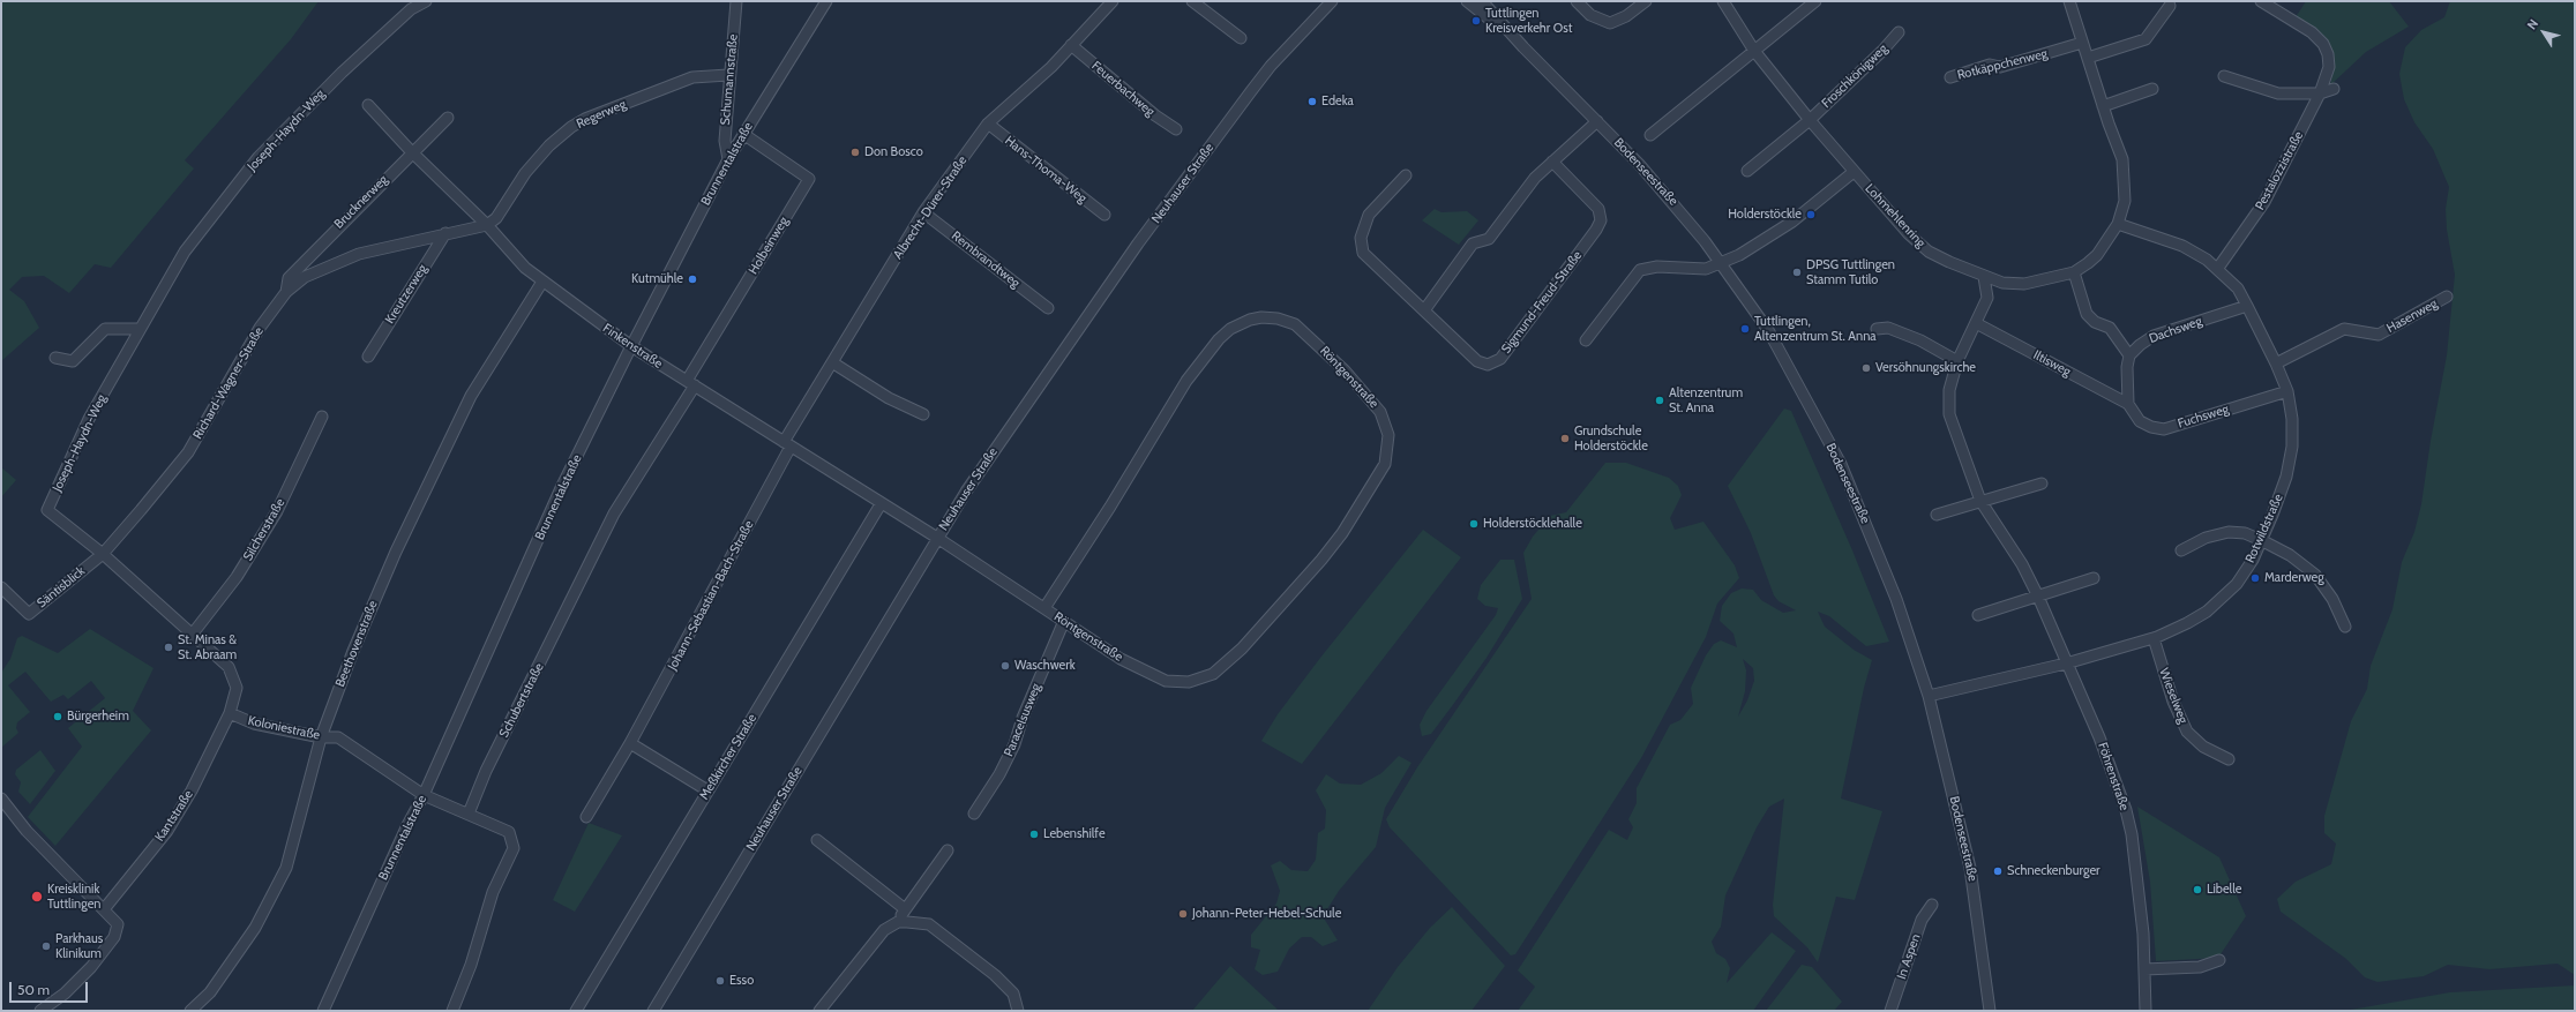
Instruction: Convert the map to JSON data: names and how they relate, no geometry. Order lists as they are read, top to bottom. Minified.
{"streets":{"street":["Rotkäppchenweg","Froschkönigweg","Schumannstraße","Feuerbachweg","Regerweg","Joseph-Haydn-Weg","Brunnentalstraße","Hans-Thoma-Weg","Pestalozzistraße","Bodenseestraße","Neuhauser Straße","Brucknerweg","Albrecht-Dürer-Straße","Lohmehlenring","Holbeinweg","Rembrandtweg","Kreutzerweg","Sigmund-Freud-Straße","Hasenweg","Dachsweg","Finkenstraße","Iltisweg","Röntgenstraße","Richard-Wagner-Straße","Fuchsweg","Rotwildstraße","Silcherstraße","Säntisblick","Johann-Sebastian-Bach-Straße","Beethovenstraße","Wieselweg","Schubertstraße","Paracelsusweg","Koloniestraße","Meßkircher Straße","Föhrenstraße","Kantstraße","In Aspen"]},"crossings":[["Rotkäppchenweg","Lohmehlenring"],["Froschkönigweg","Lohmehlenring"],["Schumannstraße","Regerweg"],["Schumannstraße","Brunnentalstraße"],["Feuerbachweg","Albrecht-Dürer-Straße"],["Regerweg","Finkenstraße"],["Regerweg","Richard-Wagner-Straße"],["Joseph-Haydn-Weg","Richard-Wagner-Straße"],["Joseph-Haydn-Weg","Säntisblick"],["Brunnentalstraße","Holbeinweg"],["Brunnentalstraße","Finkenstraße"],["Brunnentalstraße","Koloniestraße"],["Hans-Thoma-Weg","Albrecht-Dürer-Straße"],["Pestalozzistraße","Rotwildstraße"],["Bodenseestraße","Rotwildstraße"],["Neuhauser Straße","Finkenstraße"],["Neuhauser Straße","Röntgenstraße"],["Brucknerweg","Finkenstraße"],["Brucknerweg","Richard-Wagner-Straße"],["Albrecht-Dürer-Straße","Rembrandtweg"],["Albrecht-Dürer-Straße","Finkenstraße"],["Albrecht-Dürer-Straße","Johann-Sebastian-Bach-Straße"],["Lohmehlenring","Rotwildstraße"],["Lohmehlenring","Föhrenstraße"],["Holbeinweg","Finkenstraße"],["Holbeinweg","Schubertstraße"],["Kreutzerweg","Richard-Wagner-Straße"],["Hasenweg","Rotwildstraße"],["Dachsweg","Rotwildstraße"],["Finkenstraße","Röntgenstraße"],["Finkenstraße","Richard-Wagner-Straße"],["Finkenstraße","Johann-Sebastian-Bach-Straße"],["Finkenstraße","Beethovenstraße"],["Finkenstraße","Schubertstraße"],["Finkenstraße","Meßkircher Straße"],["Iltisweg","Fuchsweg"],["Iltisweg","Föhrenstraße"],["Röntgenstraße","Paracelsusweg"],["Richard-Wagner-Straße","Säntisblick"],["Fuchsweg","Rotwildstraße"],["Rotwildstraße","Wieselweg"],["Rotwildstraße","Föhrenstraße"],["Beethovenstraße","Koloniestraße"],["Schubertstraße","Koloniestraße"],["Koloniestraße","Kantstraße"]],"places":["Tuttlingen Kreisverkehr Ost","Edeka","Don Bosco","Holderstöckle","DPSG Tuttlingen Stamm Tutilo","Kutmühle","Tuttlingen, Altenzentrum St. Anna","Versöhnungskirche","Altenzentrum St. Anna","Grundschule Holderstöckle","Holderstöcklehalle","Marderweg","St. Minas & St. Abraam","Waschwerk","Bürgerheim","Lebenshilfe","Schneckenburger","Libelle","Kreisklinik Tuttlingen","Johann-Peter-Hebel-Schule","Parkhaus Klinikum","Esso"],"scale_bar":"50 m","north":"top left"}
